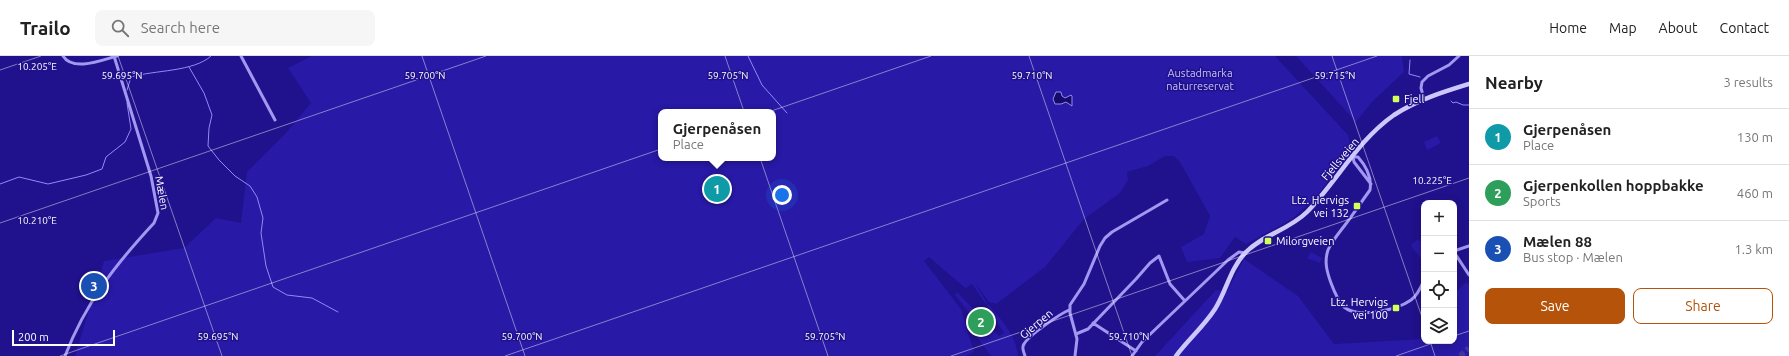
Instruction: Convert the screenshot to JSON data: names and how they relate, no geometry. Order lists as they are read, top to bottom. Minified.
{"streets":{"main road":["Fjellsveien"],"street":["Mælen","Gjerpen"]},"parks":["Austadmarka naturreservat"],"places":{"transit":["Fjell","Ltz. Hervigs vei 132","Milorgveien","Ltz. Hervigs vei 100"]},"scale_bar":"200 m","page":{"header":"Trailo","search":"Search here","nav":["Home","Map","About","Contact"],"heading":["Nearby","3 results"],"list":[{"mark":"1","name":"Gjerpenåsen","note":"Place","value":"130 m"},{"mark":"2","name":"Gjerpenkollen hoppbakke","note":"Sports","value":"460 m"},{"mark":"3","name":"Mælen 88","note":"Bus stop · Mælen","value":"1.3 km"}],"popup":["Gjerpenåsen","Place"],"pins":["1","3","2"],"map_buttons":["+","−"],"buttons":["Save","Share"],"scale":"200 m"},"coordinates":["10.205°E","59.695°N","59.700°N","59.705°N","59.710°N","59.715°N","10.225°E","10.210°E"]}
